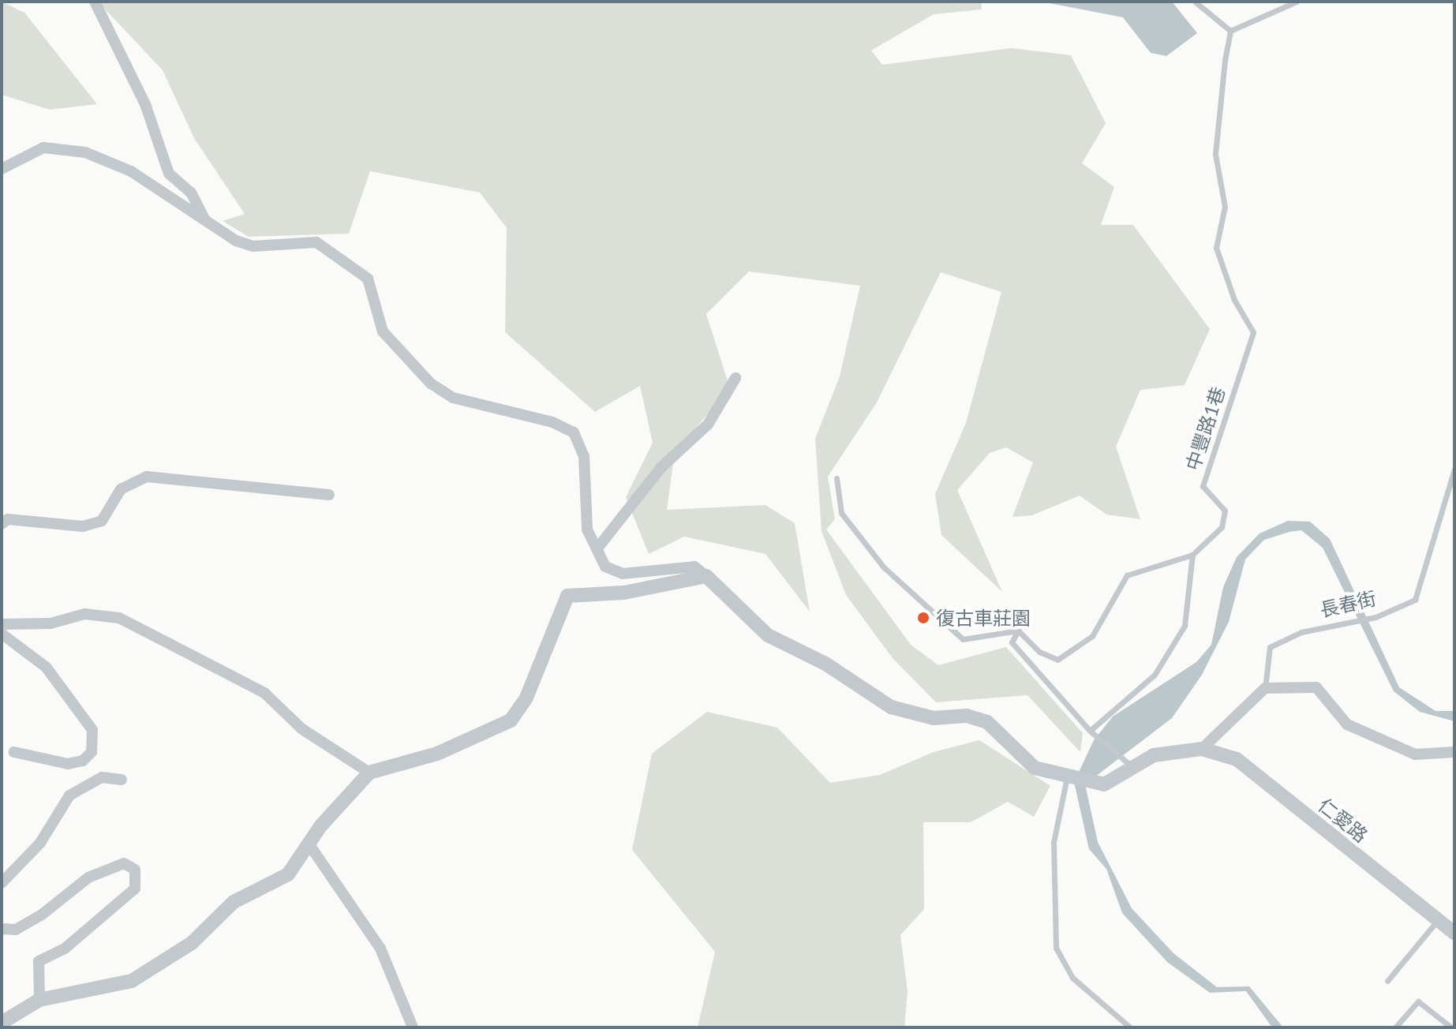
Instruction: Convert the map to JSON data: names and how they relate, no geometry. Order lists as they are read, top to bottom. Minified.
{"streets":{"street":["仁愛路"],"lane":["中豐路1巷","長春街"]},"places":["復古車莊園"]}
